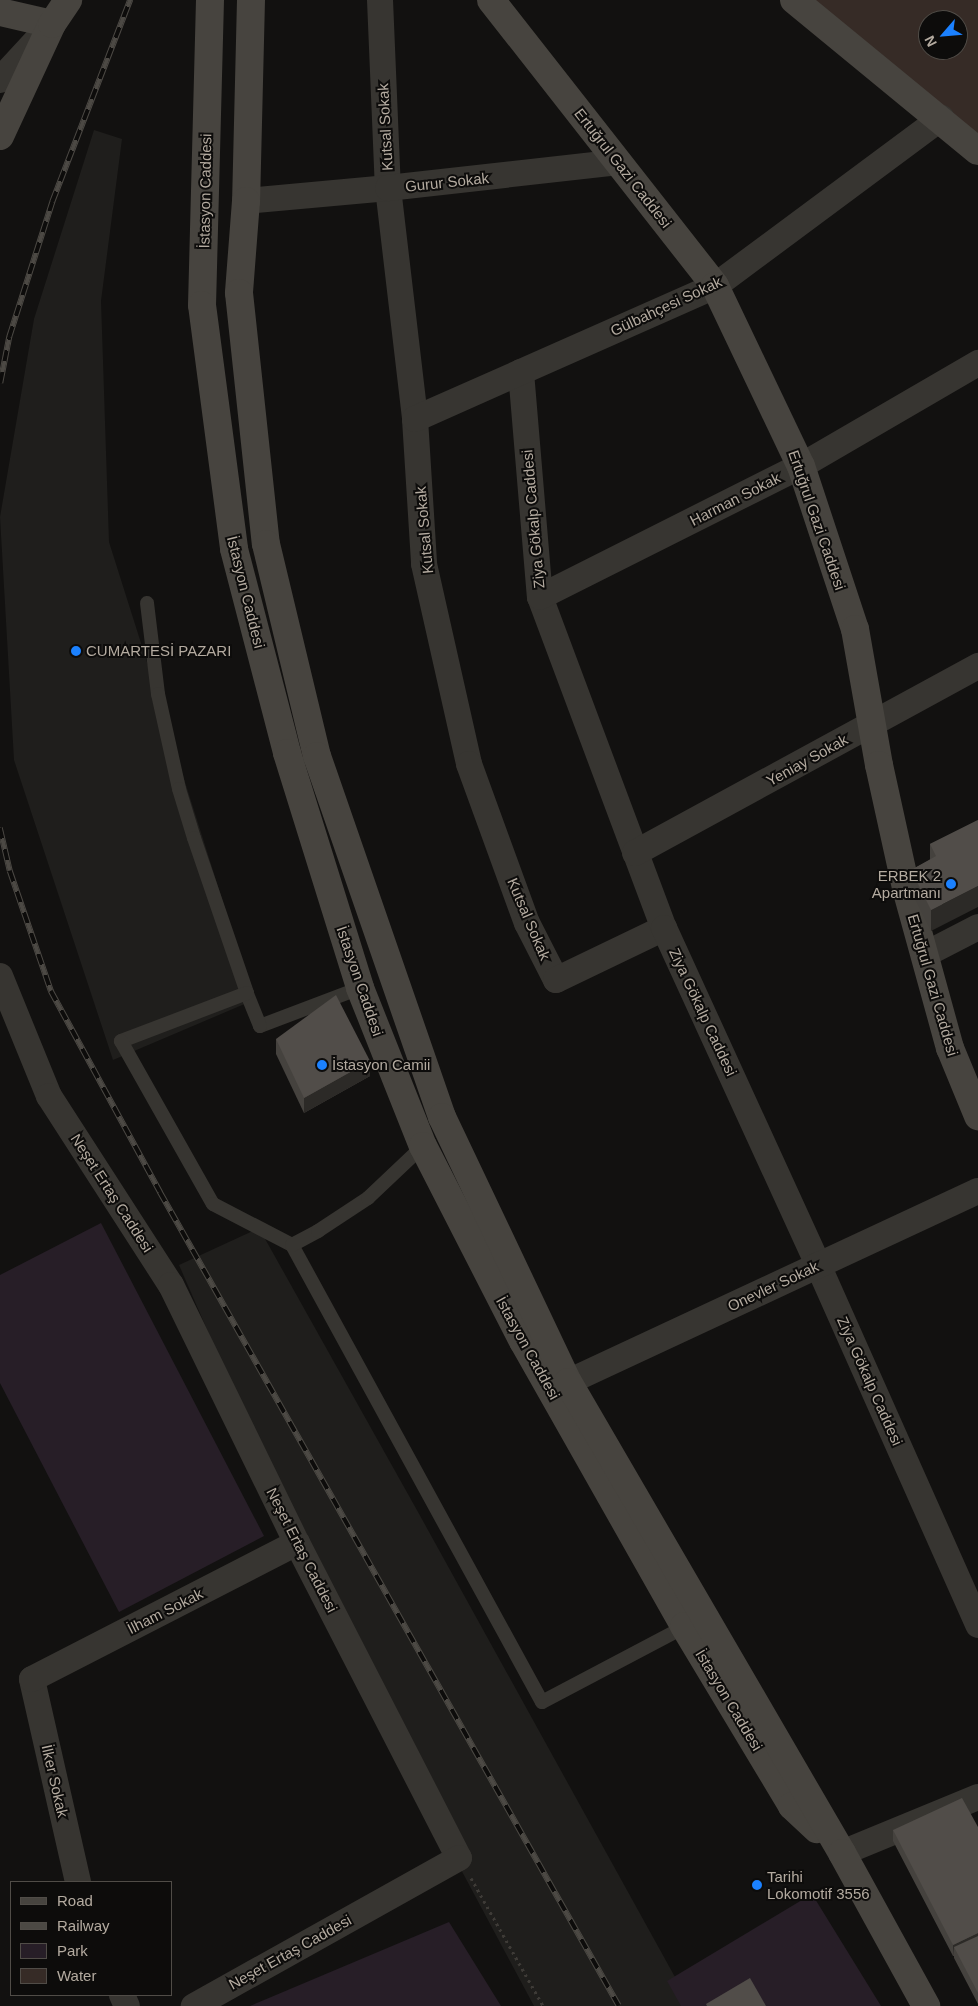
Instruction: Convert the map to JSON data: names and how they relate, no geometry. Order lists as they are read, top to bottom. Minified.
{"streets":{"street":["Kutsal Sokak","Ertuğrul Gazi Caddesi","Gurur Sokak","İstasyon Caddesi","Gülbahçesi Sokak","Harman Sokak","Ziya Gökalp Caddesi","Yeniay Sokak","Neşet Ertaş Caddesi","Onevler Sokak","İlham Sokak","İlker Sokak"]},"crossings":[["Kutsal Sokak","Gurur Sokak"],["Kutsal Sokak","Gülbahçesi Sokak"],["Kutsal Sokak","Ziya Gökalp Caddesi"],["Ertuğrul Gazi Caddesi","Gurur Sokak"],["Ertuğrul Gazi Caddesi","Gülbahçesi Sokak"],["Ertuğrul Gazi Caddesi","Harman Sokak"],["Ertuğrul Gazi Caddesi","Yeniay Sokak"],["Gurur Sokak","İstasyon Caddesi"],["İstasyon Caddesi","Onevler Sokak"],["Gülbahçesi Sokak","Ziya Gökalp Caddesi"],["Harman Sokak","Ziya Gökalp Caddesi"],["Ziya Gökalp Caddesi","Yeniay Sokak"],["Ziya Gökalp Caddesi","Onevler Sokak"],["Neşet Ertaş Caddesi","İlham Sokak"],["İlham Sokak","İlker Sokak"]],"places":["CUMARTESİ PAZARI","ERBEK 2 Apartmanı","İstasyon Camii","Tarihi Lokomotif 3556"],"legend":["Road","Railway","Park","Water"],"north":"bottom left"}
